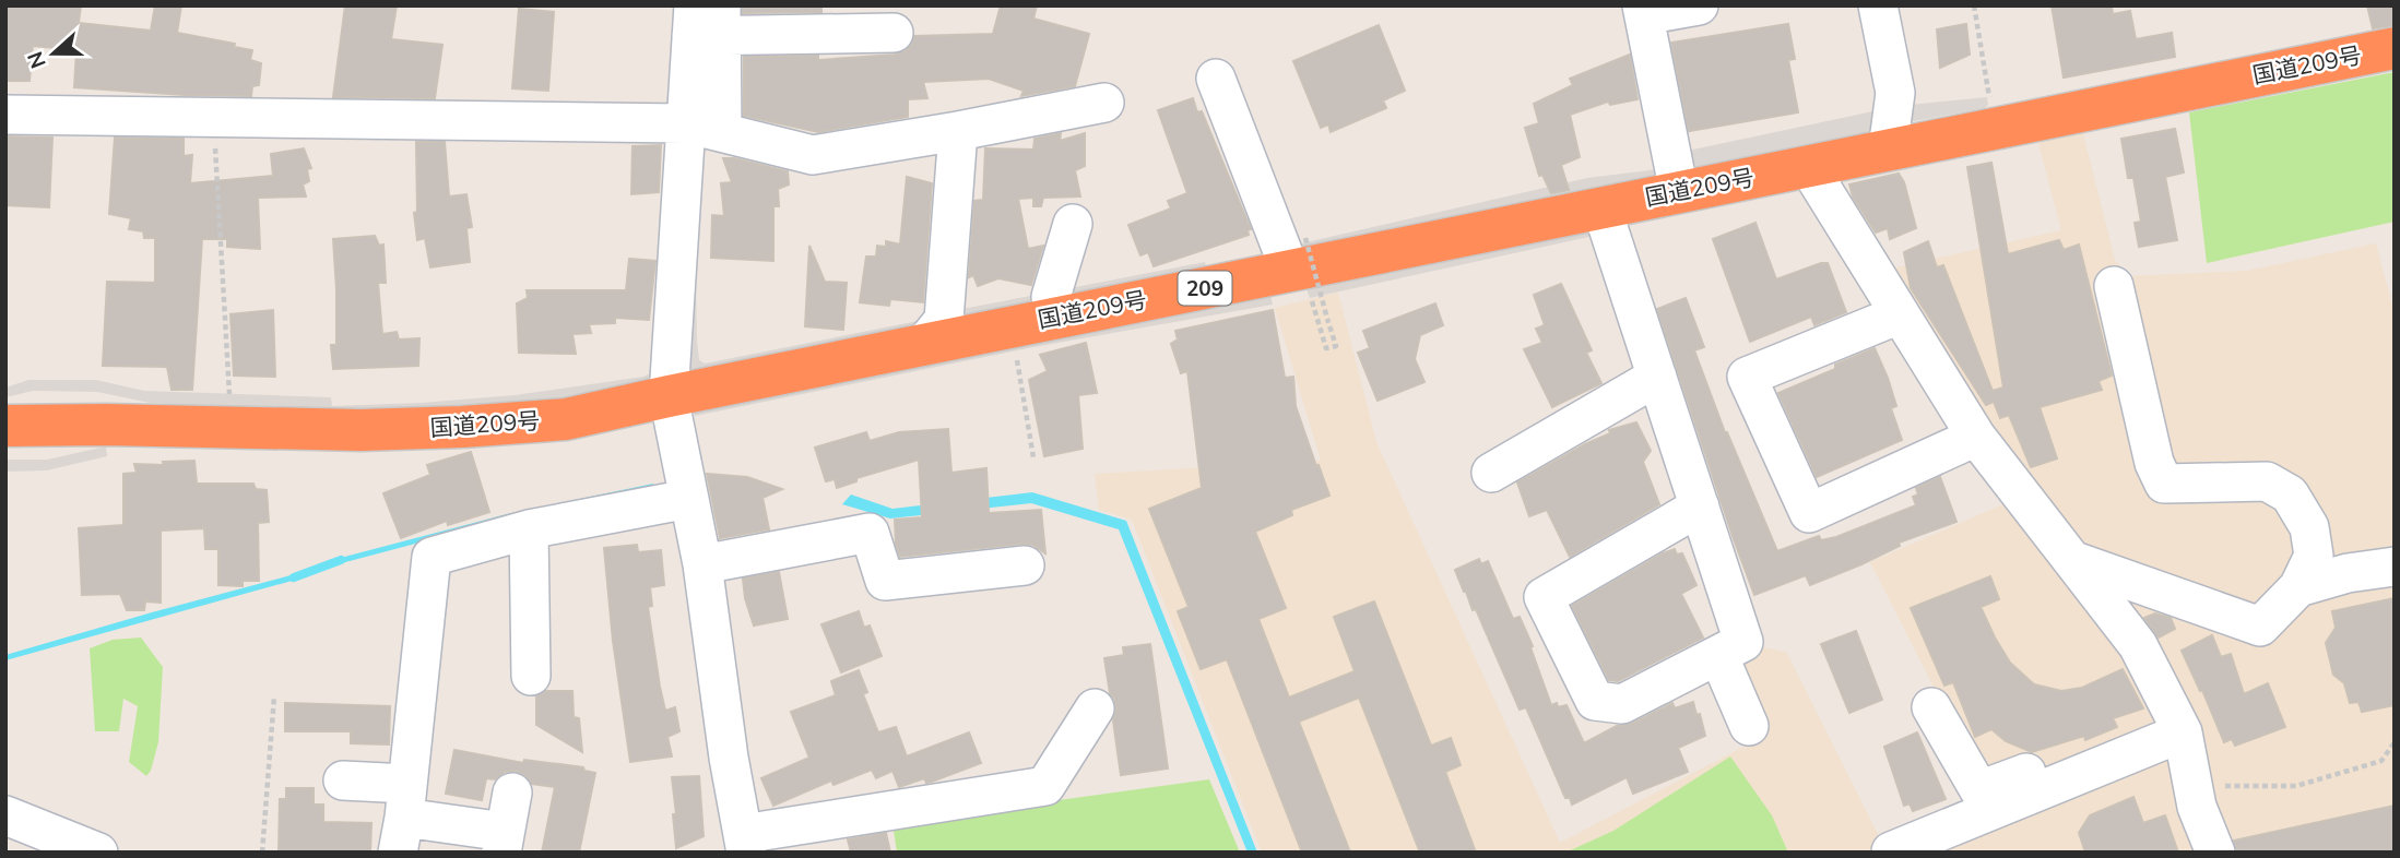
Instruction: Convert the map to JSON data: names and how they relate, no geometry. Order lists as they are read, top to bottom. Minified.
{"streets":{"highway":["国道209号","209"]},"north":"left"}
